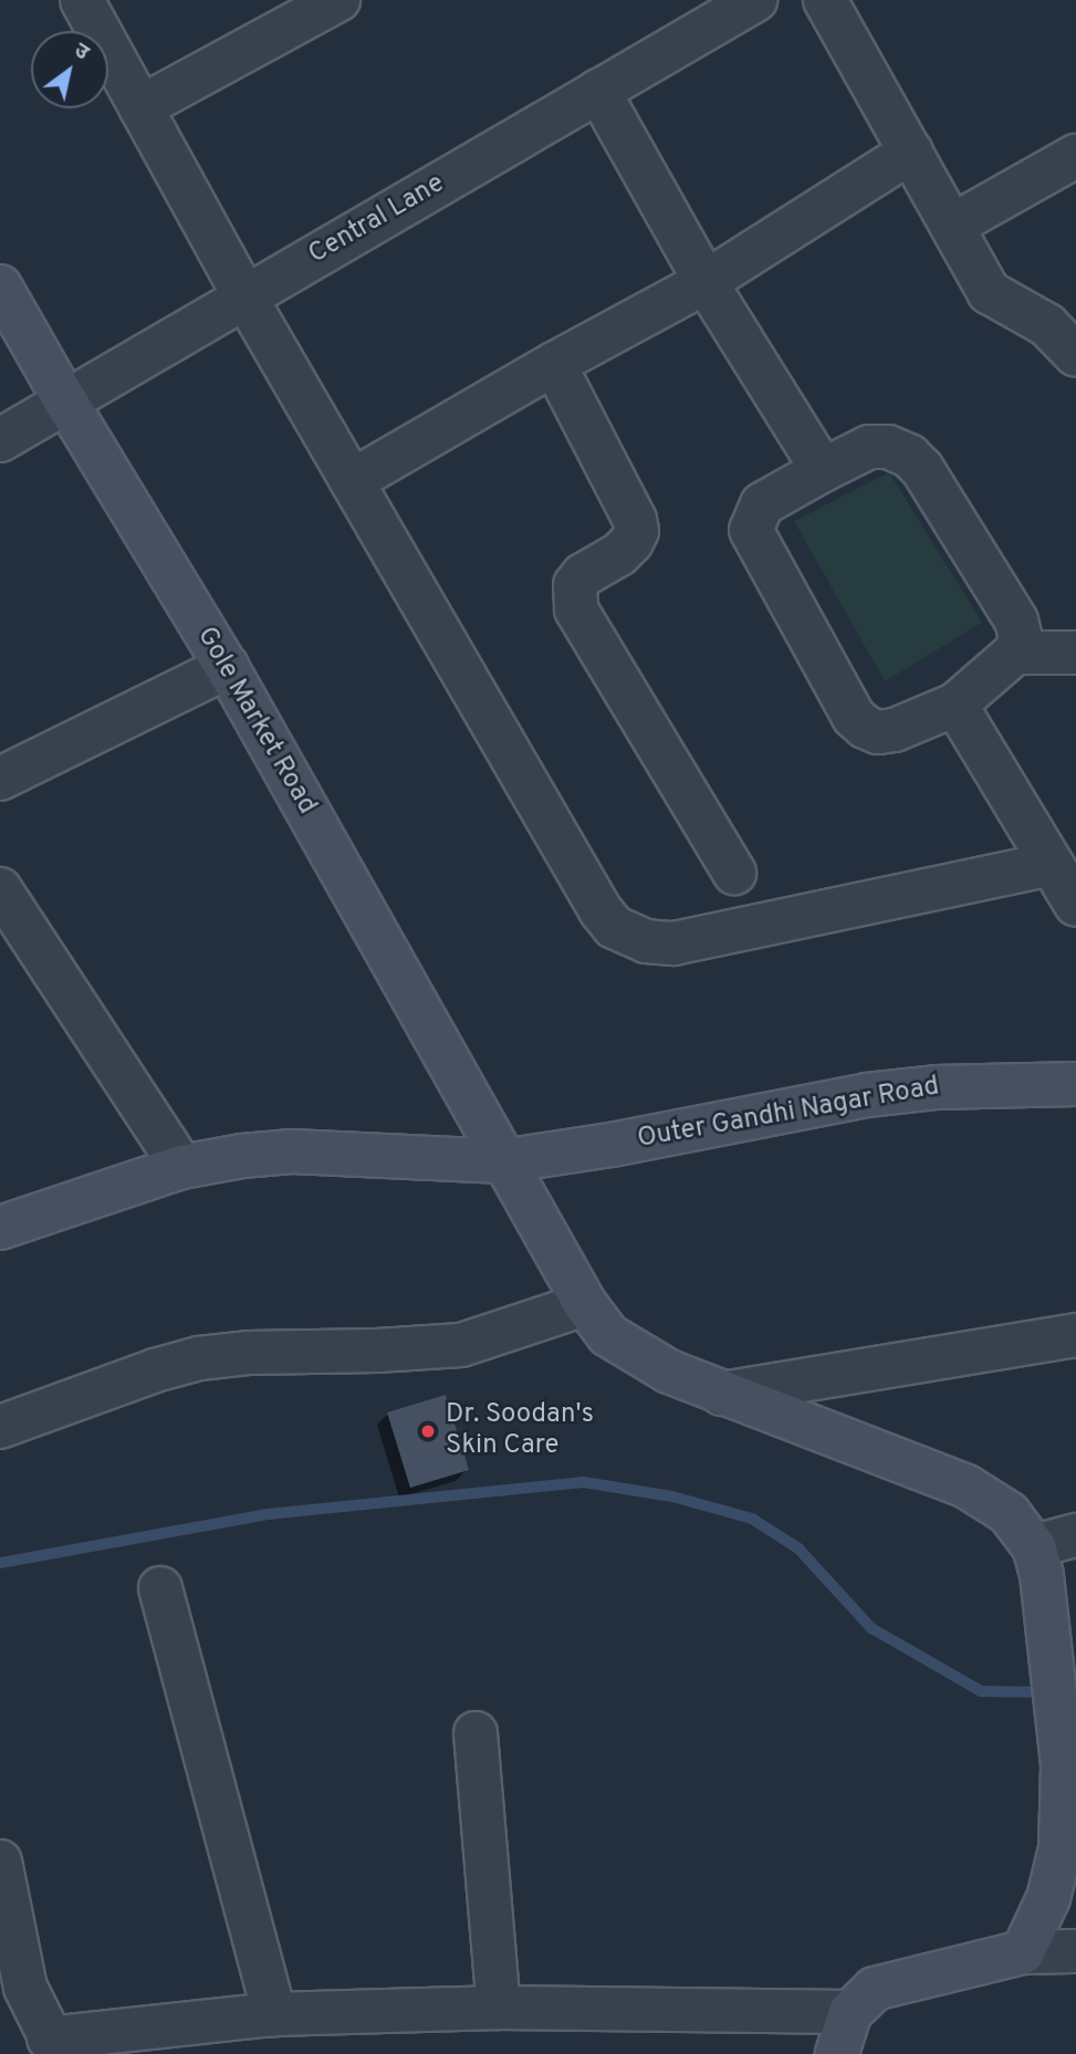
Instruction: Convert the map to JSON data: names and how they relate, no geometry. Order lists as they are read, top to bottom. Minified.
{"streets":{"street":["Central Lane","Gole Market Road","Outer Gandhi Nagar Road"]},"crossings":[["Central Lane","Gole Market Road"],["Gole Market Road","Outer Gandhi Nagar Road"]],"places":["Dr. Soodan's Skin Care"],"north":"top right"}
